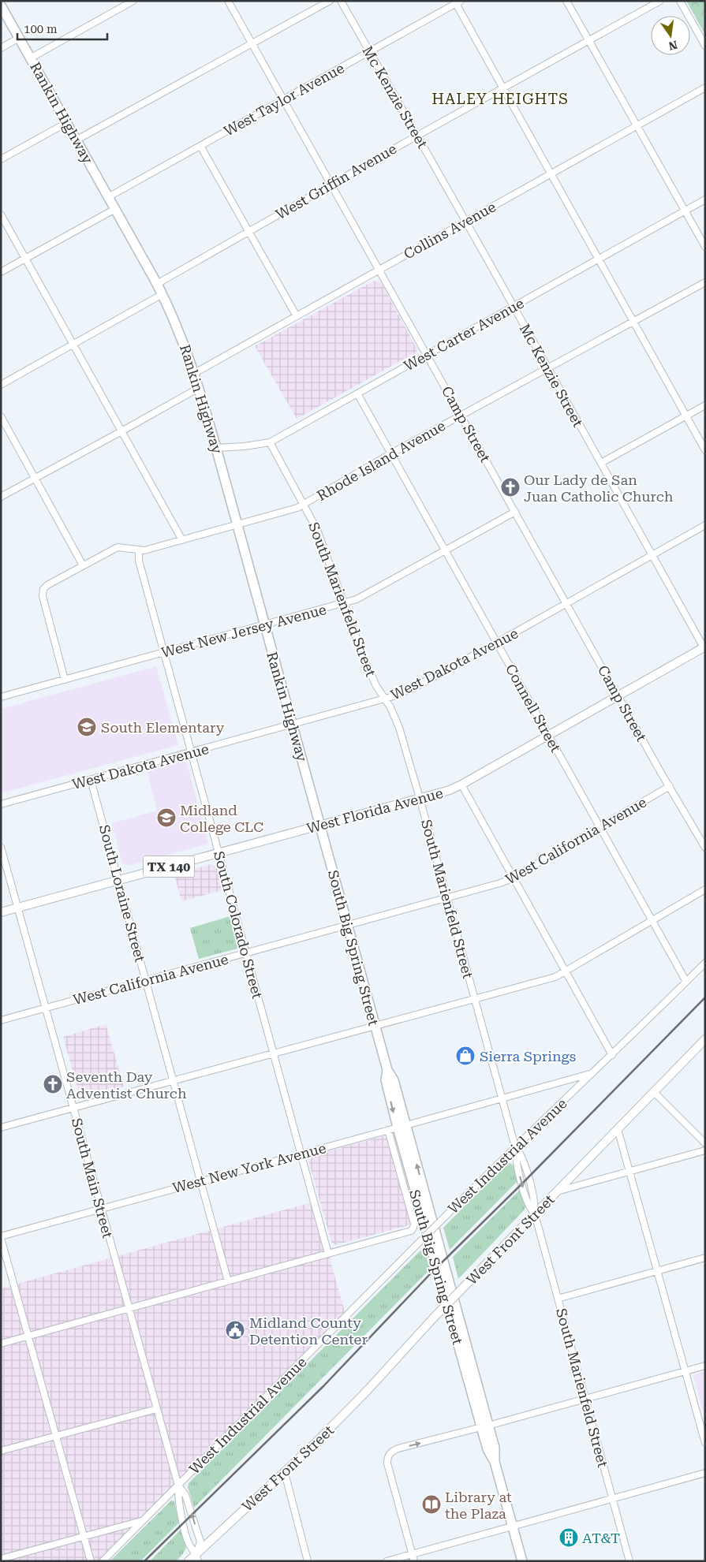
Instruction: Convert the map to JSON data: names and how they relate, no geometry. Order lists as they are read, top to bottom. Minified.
{"streets":{"highway":["Rankin Highway","South Big Spring Street"],"main road":["West Florida Avenue","TX 140","West Front Street"],"street":["Mc Kenzie Street","West Taylor Avenue","West Griffin Avenue","Collins Avenue","West Carter Avenue","Camp Street","Rhode Island Avenue","South Marienfeld Street","West New Jersey Avenue","West Dakota Avenue","Connell Street","West California Avenue","South Loraine Street","South Colorado Street","West Industrial Avenue","West New York Avenue","South Main Street"]},"crossings":[["Mc Kenzie Street","West Taylor Avenue"],["Mc Kenzie Street","West Griffin Avenue"],["Mc Kenzie Street","Collins Avenue"],["Mc Kenzie Street","West Carter Avenue"],["Mc Kenzie Street","Rhode Island Avenue"],["Mc Kenzie Street","West Dakota Avenue"],["Mc Kenzie Street","West Florida Avenue"],["West Taylor Avenue","Rankin Highway"],["West Taylor Avenue","Camp Street"],["Rankin Highway","West Griffin Avenue"],["Rankin Highway","Collins Avenue"],["Rankin Highway","West Carter Avenue"],["Rankin Highway","Rhode Island Avenue"],["Rankin Highway","West New Jersey Avenue"],["Rankin Highway","West Dakota Avenue"],["Rankin Highway","West Florida Avenue"],["Rankin Highway","South Big Spring Street"],["West Griffin Avenue","Camp Street"],["Collins Avenue","Camp Street"],["West Carter Avenue","Camp Street"],["West Carter Avenue","South Marienfeld Street"],["West Carter Avenue","Connell Street"],["Camp Street","Rhode Island Avenue"],["Camp Street","West New Jersey Avenue"],["Camp Street","West Dakota Avenue"],["Camp Street","West Florida Avenue"],["Camp Street","West California Avenue"],["Rhode Island Avenue","South Marienfeld Street"],["Rhode Island Avenue","West New Jersey Avenue"],["Rhode Island Avenue","Connell Street"],["Rhode Island Avenue","South Colorado Street"],["South Marienfeld Street","West New Jersey Avenue"],["South Marienfeld Street","West Dakota Avenue"],["South Marienfeld Street","West Florida Avenue"],["South Marienfeld Street","West California Avenue"],["South Marienfeld Street","West Industrial Avenue"],["South Marienfeld Street","West New York Avenue"],["South Marienfeld Street","West Front Street"],["West New Jersey Avenue","Connell Street"],["West New Jersey Avenue","South Colorado Street"],["West Dakota Avenue","Connell Street"],["West Dakota Avenue","South Loraine Street"],["West Dakota Avenue","South Colorado Street"],["Connell Street","West Florida Avenue"],["Connell Street","West California Avenue"],["Connell Street","West Industrial Avenue"],["West Florida Avenue","TX 140"],["West Florida Avenue","South Loraine Street"],["West Florida Avenue","South Colorado Street"],["West Florida Avenue","South Big Spring Street"],["West Florida Avenue","South Main Street"],["West California Avenue","South Loraine Street"],["West California Avenue","South Colorado Street"],["West California Avenue","South Big Spring Street"],["West California Avenue","South Main Street"],["TX 140","South Main Street"],["South Loraine Street","West New York Avenue"],["South Colorado Street","South Big Spring Street"],["South Colorado Street","West New York Avenue"],["South Big Spring Street","West New York Avenue"],["West Industrial Avenue","West New York Avenue"],["West Industrial Avenue","South Main Street"],["West New York Avenue","South Main Street"],["South Main Street","West Front Street"]],"districts":["HALEY HEIGHTS"],"places":{"church":["Our Lady de San Juan Catholic Church","Seventh Day Adventist Church"],"school or university":["South Elementary","Midland College CLC"],"shop":["Sierra Springs"],"public building":["Midland County Detention Center"],"library":["Library at the Plaza"],"building":["AT&T"]},"scale_bar":"100 m","north":"bottom"}
